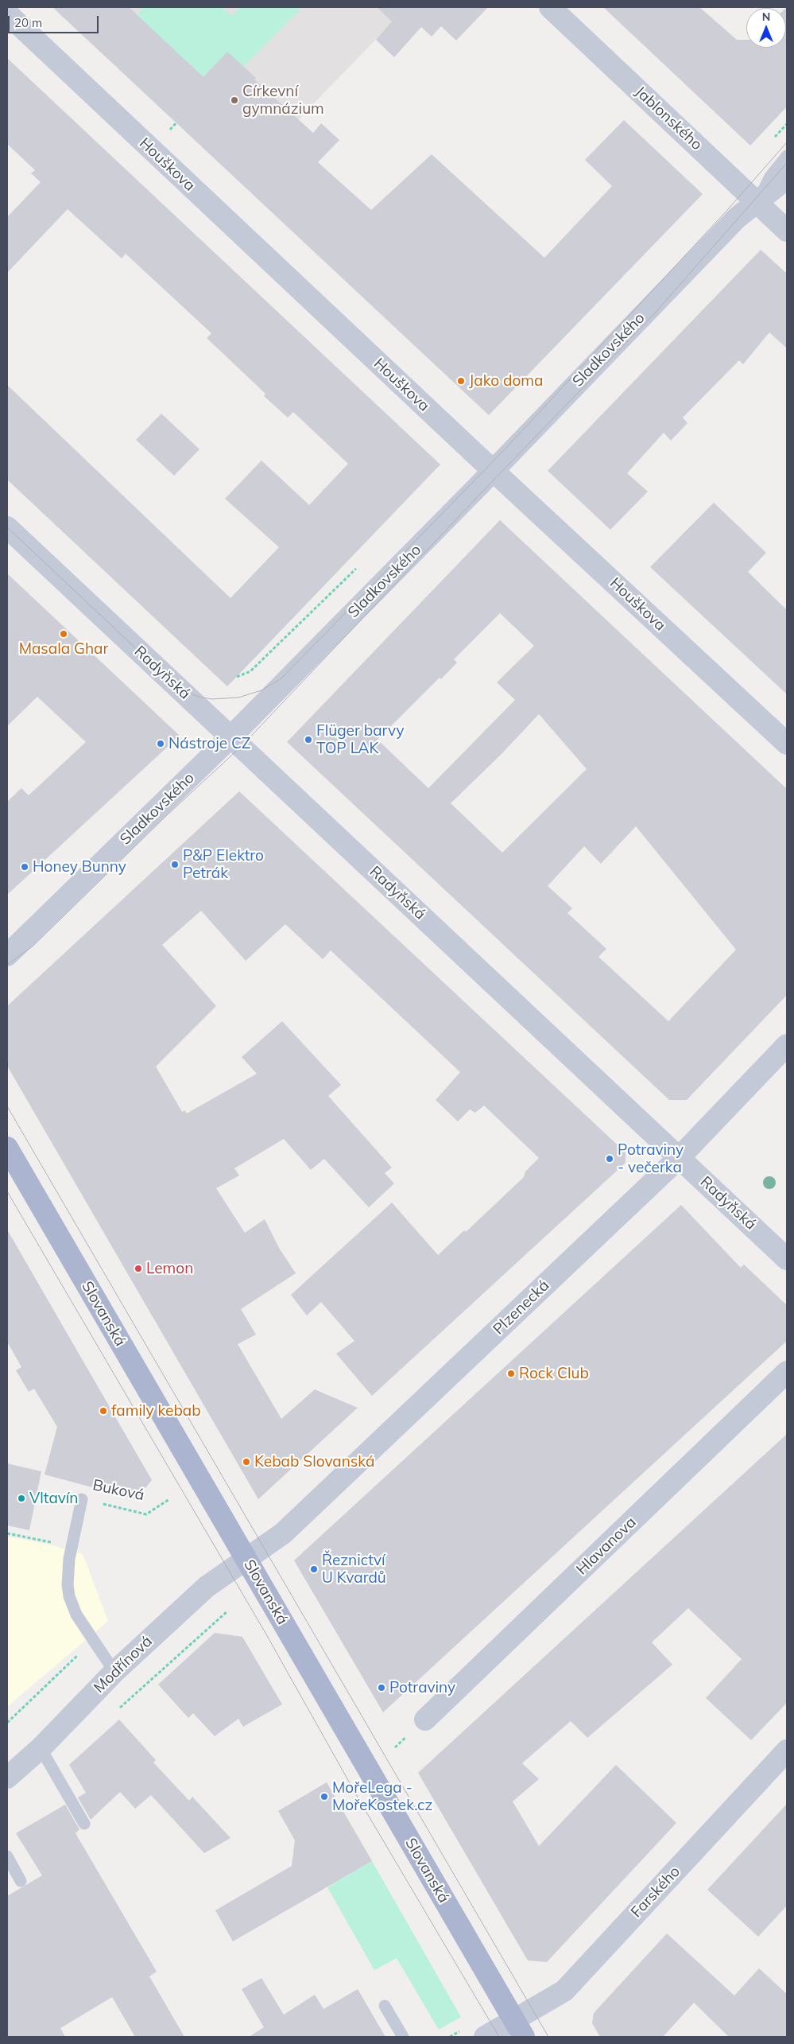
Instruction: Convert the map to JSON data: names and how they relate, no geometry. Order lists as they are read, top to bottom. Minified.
{"streets":{"main road":["Slovanská"],"street":["Jablonského","Houškova","Sladkovského","Radyňská","Plzenecká","Hlavanova","Modřínová","Farského"],"lane":["Buková"]},"crossings":[["Jablonského","Sladkovského"],["Houškova","Sladkovského"],["Sladkovského","Radyňská"],["Radyňská","Plzenecká"],["Plzenecká","Slovanská"],["Plzenecká","Modřínová"],["Slovanská","Modřínová"],["Slovanská","Farského"],["Buková","Modřínová"]],"places":["Církevní gymnázium","Jako doma","Masala Ghar","Flüger barvy TOP LAK","Nástroje CZ","P&P Elektro Petrák","Honey Bunny","Potraviny - večerka","Lemon","Rock Club","family kebab","Kebab Slovanská","Vltavín","Řeznictví U Kvardů","Potraviny","MořeLega - MořeKostek.cz"],"scale_bar":"20 m","north":"top"}
